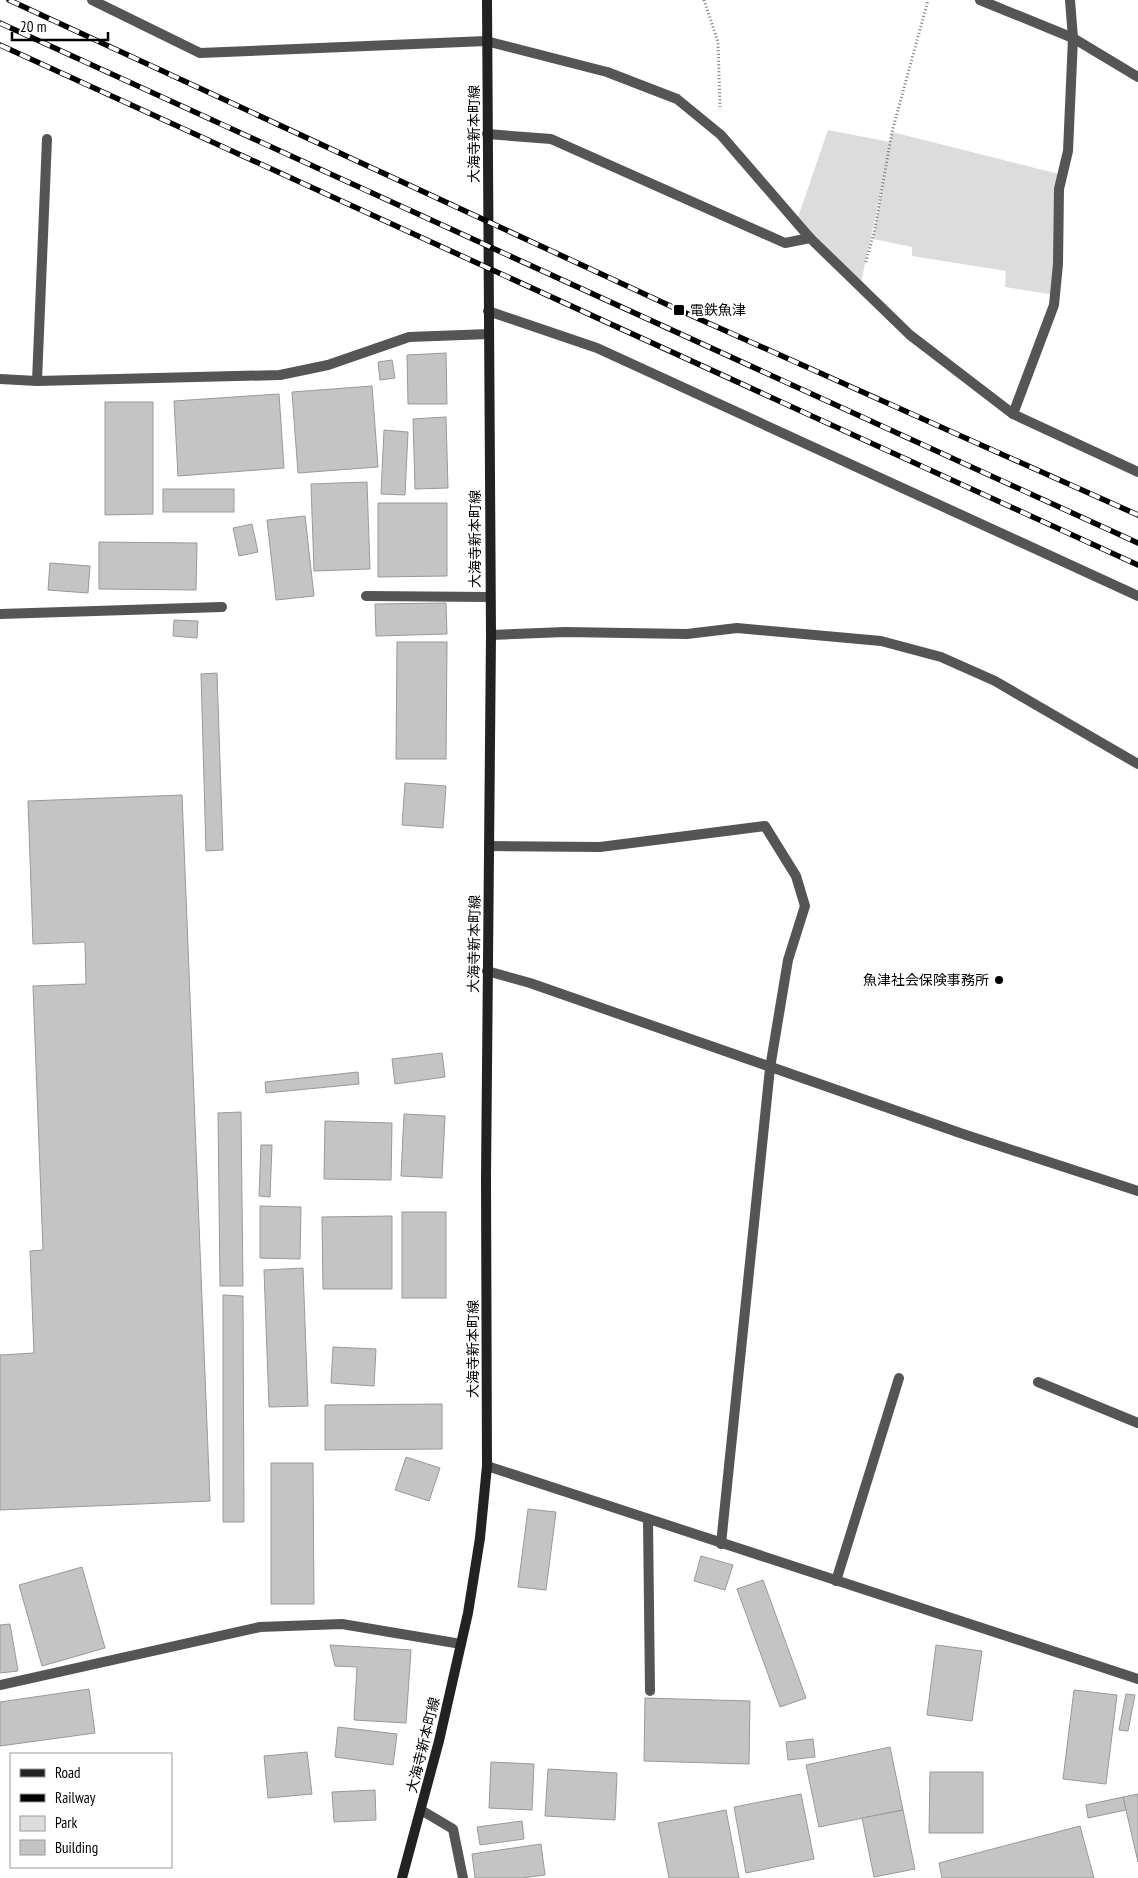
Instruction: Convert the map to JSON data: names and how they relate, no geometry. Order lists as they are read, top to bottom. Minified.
{"streets":{"main road":["大海寺新本町線"]},"places":{"transit":["電鉄魚津"],"other":["魚津社会保険事務所"]},"legend":["Road","Railway","Park","Building"],"scale_bar":"20 m"}
